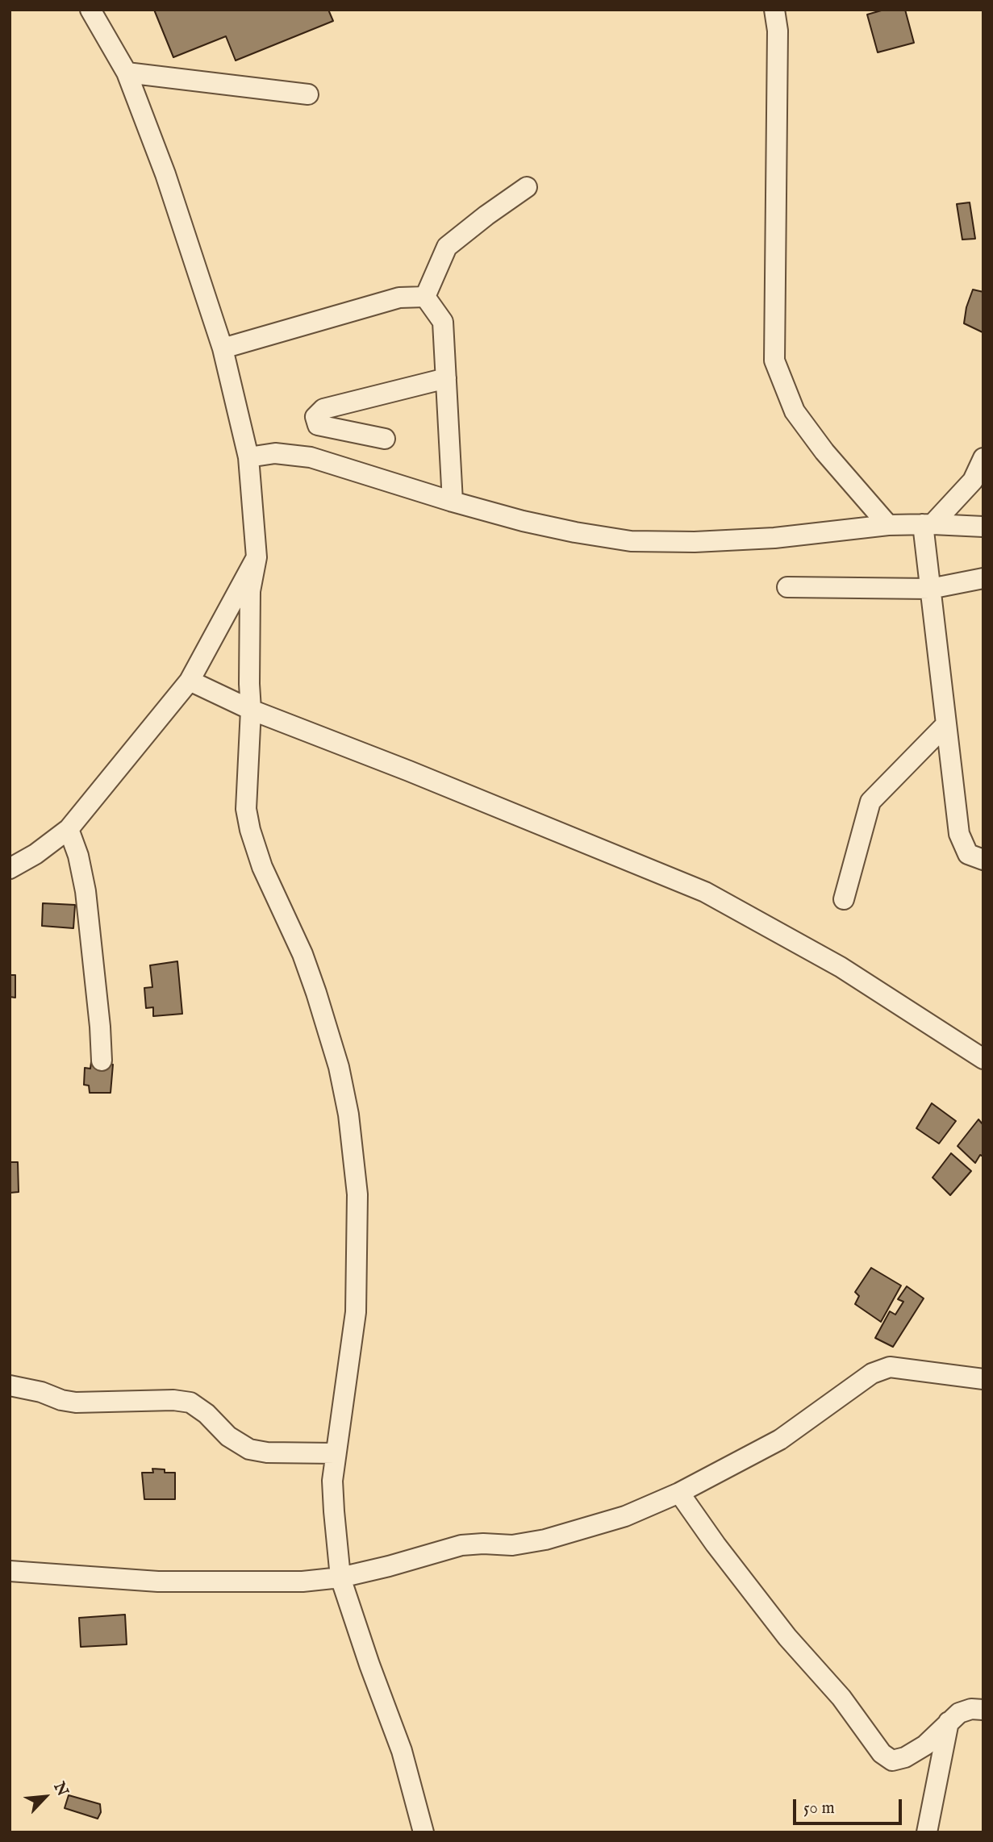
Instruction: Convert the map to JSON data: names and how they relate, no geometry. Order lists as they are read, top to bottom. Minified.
{"scale_bar":"50 m","north":"top right"}
